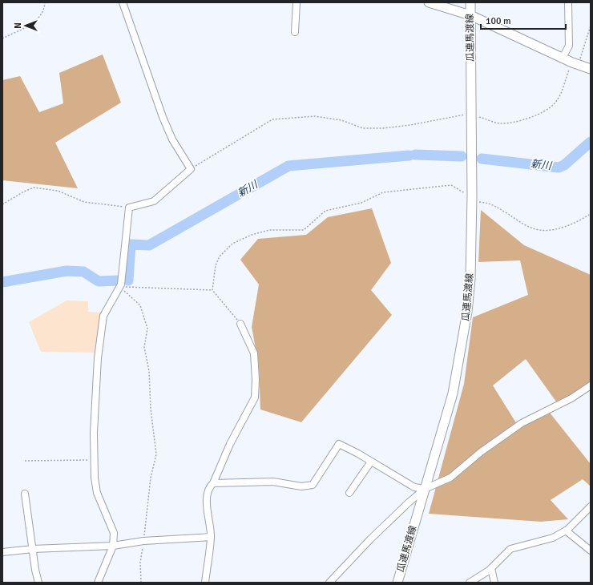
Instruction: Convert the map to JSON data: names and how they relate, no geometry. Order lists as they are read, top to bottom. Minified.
{"streets":{"main road":["瓜連馬渡線"]},"water":["新川"],"scale_bar":"100 m","north":"left"}
